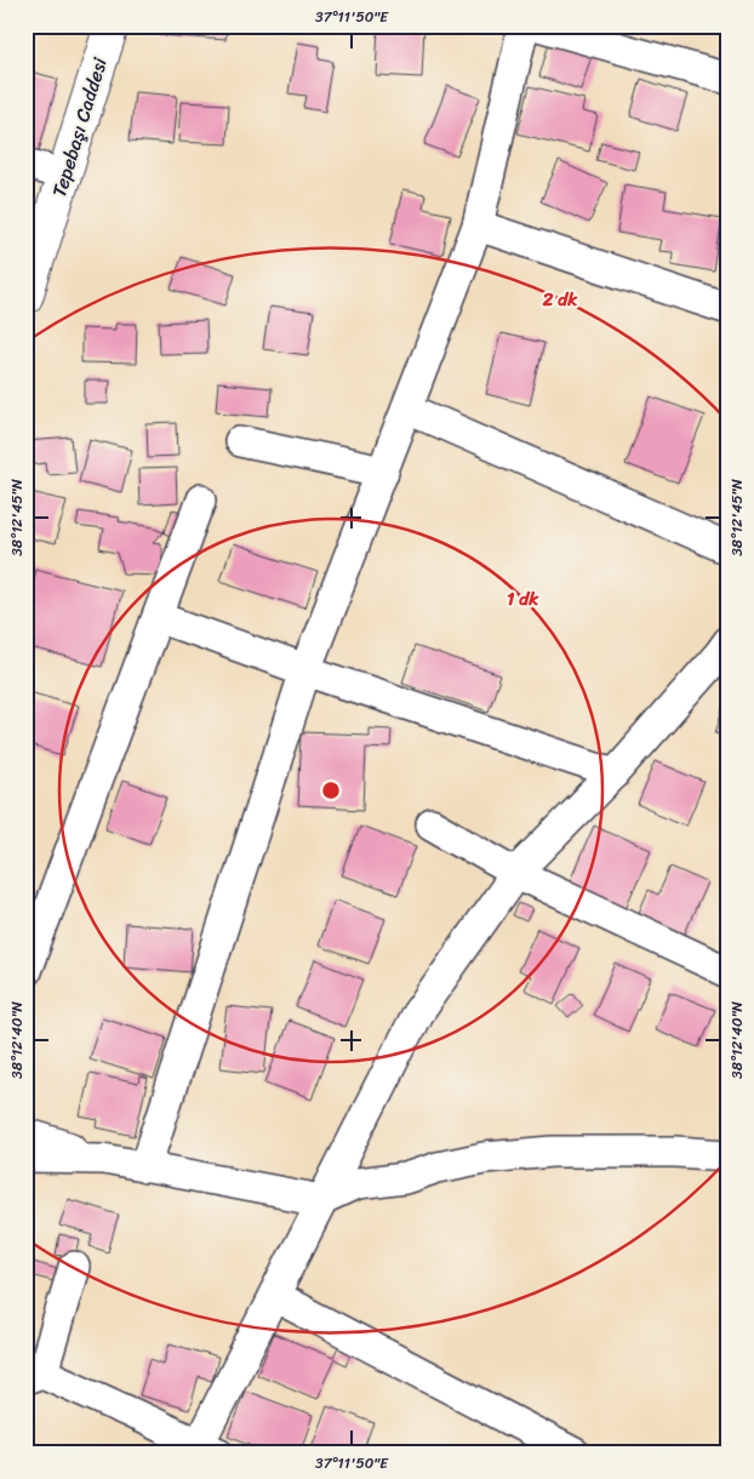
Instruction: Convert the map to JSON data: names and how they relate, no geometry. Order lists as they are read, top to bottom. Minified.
{"streets":{"main road":["Tepebaşı Caddesi"]},"coordinates":["37°11'50\"E","38°12'45\"N","38°12'40\"N"],"rings":["2 dk","1 dk"]}
